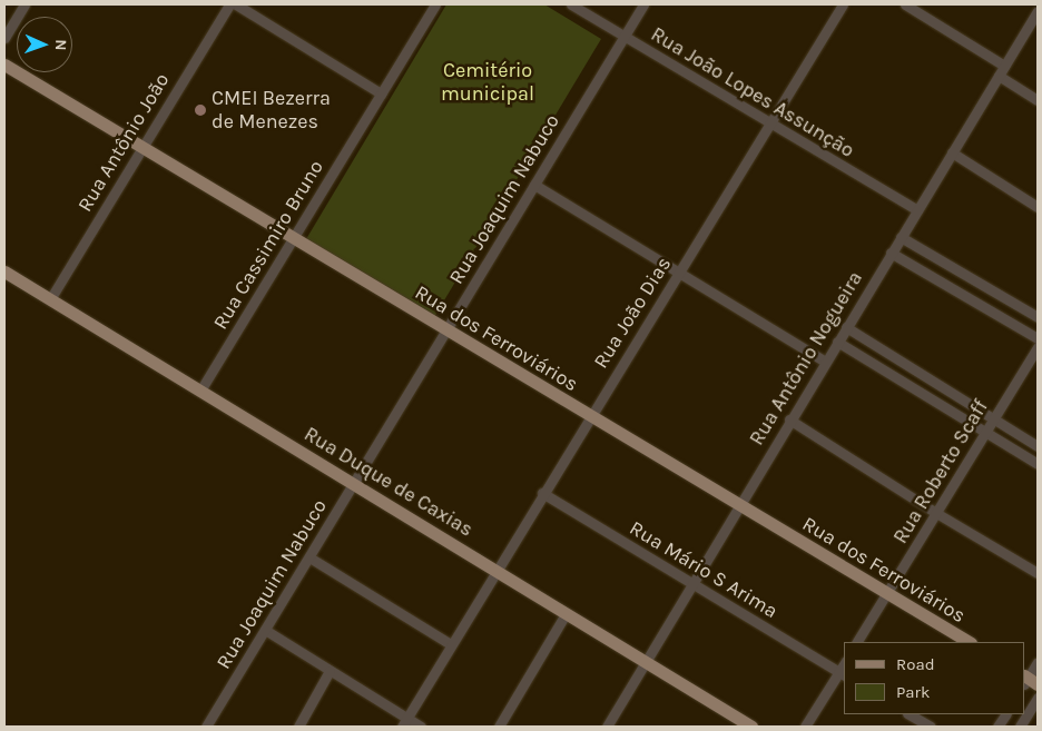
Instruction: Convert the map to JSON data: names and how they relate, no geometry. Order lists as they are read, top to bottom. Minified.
{"streets":{"main road":["Rua dos Ferroviários","Rua Duque de Caxias"],"street":["Rua João Lopes Assunção","Rua Antônio João","Rua Joaquim Nabuco","Rua Cassimiro Bruno","Rua João Dias","Rua Antônio Nogueira","Rua Roberto Scaff","Rua Mário S Arima"]},"crossings":[["Rua João Lopes Assunção","Rua Joaquim Nabuco"],["Rua João Lopes Assunção","Rua João Dias"],["Rua João Lopes Assunção","Rua Antônio Nogueira"],["Rua Antônio João","Rua dos Ferroviários"],["Rua Antônio João","Rua Duque de Caxias"],["Rua Joaquim Nabuco","Rua dos Ferroviários"],["Rua Joaquim Nabuco","Rua Duque de Caxias"],["Rua Cassimiro Bruno","Rua dos Ferroviários"],["Rua Cassimiro Bruno","Rua Duque de Caxias"],["Rua João Dias","Rua dos Ferroviários"],["Rua João Dias","Rua Duque de Caxias"],["Rua João Dias","Rua Mário S Arima"],["Rua dos Ferroviários","Rua Antônio Nogueira"],["Rua dos Ferroviários","Rua Roberto Scaff"],["Rua Antônio Nogueira","Rua Duque de Caxias"],["Rua Antônio Nogueira","Rua Mário S Arima"]],"parks":["Cemitério municipal"],"places":["CMEI Bezerra de Menezes"],"legend":["Road","Park"],"north":"right"}
